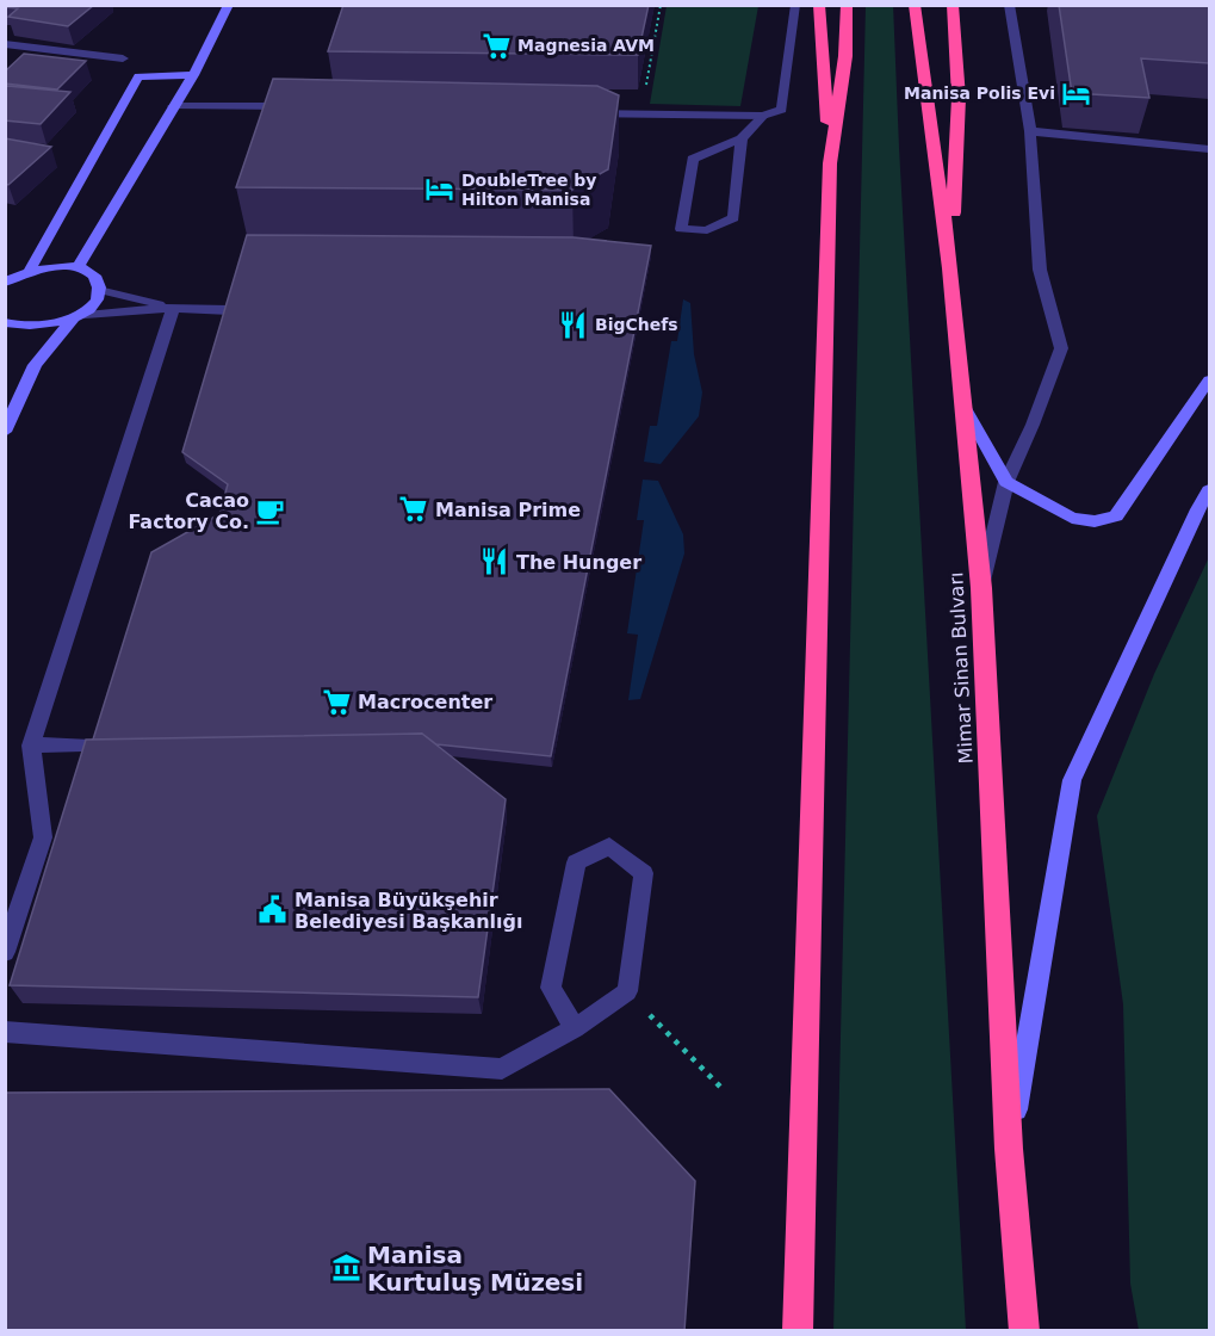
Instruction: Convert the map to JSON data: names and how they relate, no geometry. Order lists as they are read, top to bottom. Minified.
{"streets":{"highway":["Mimar Sinan Bulvarı"]},"places":{"supermarket":["Magnesia AVM","Manisa Prime","Macrocenter"],"hotel":["Manisa Polis Evi","DoubleTree by Hilton Manisa"],"restaurant":["BigChefs","The Hunger"],"cafe":["Cacao Factory Co."],"public building":["Manisa Büyükşehir Belediyesi Başkanlığı"],"museum":["Manisa Kurtuluş Müzesi"]}}
